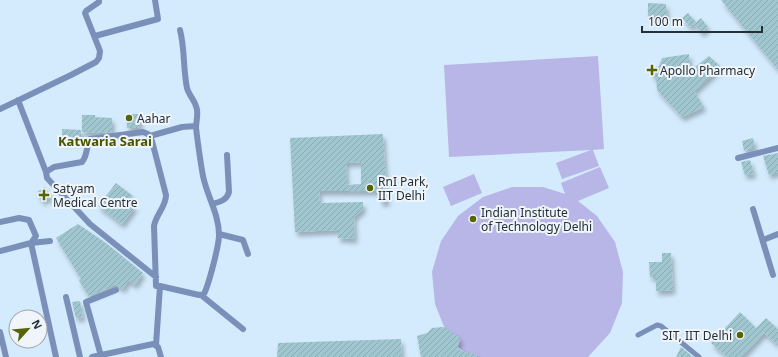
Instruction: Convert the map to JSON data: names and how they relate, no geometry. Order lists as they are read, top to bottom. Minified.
{"districts":["Katwaria Sarai"],"places":{"health":["Apollo Pharmacy","Satyam Medical Centre"],"other":["Aahar","RnI Park, IIT Delhi","Indian Institute of Technology Delhi","SIT, IIT Delhi"]},"scale_bar":"100 m","north":"top right"}
